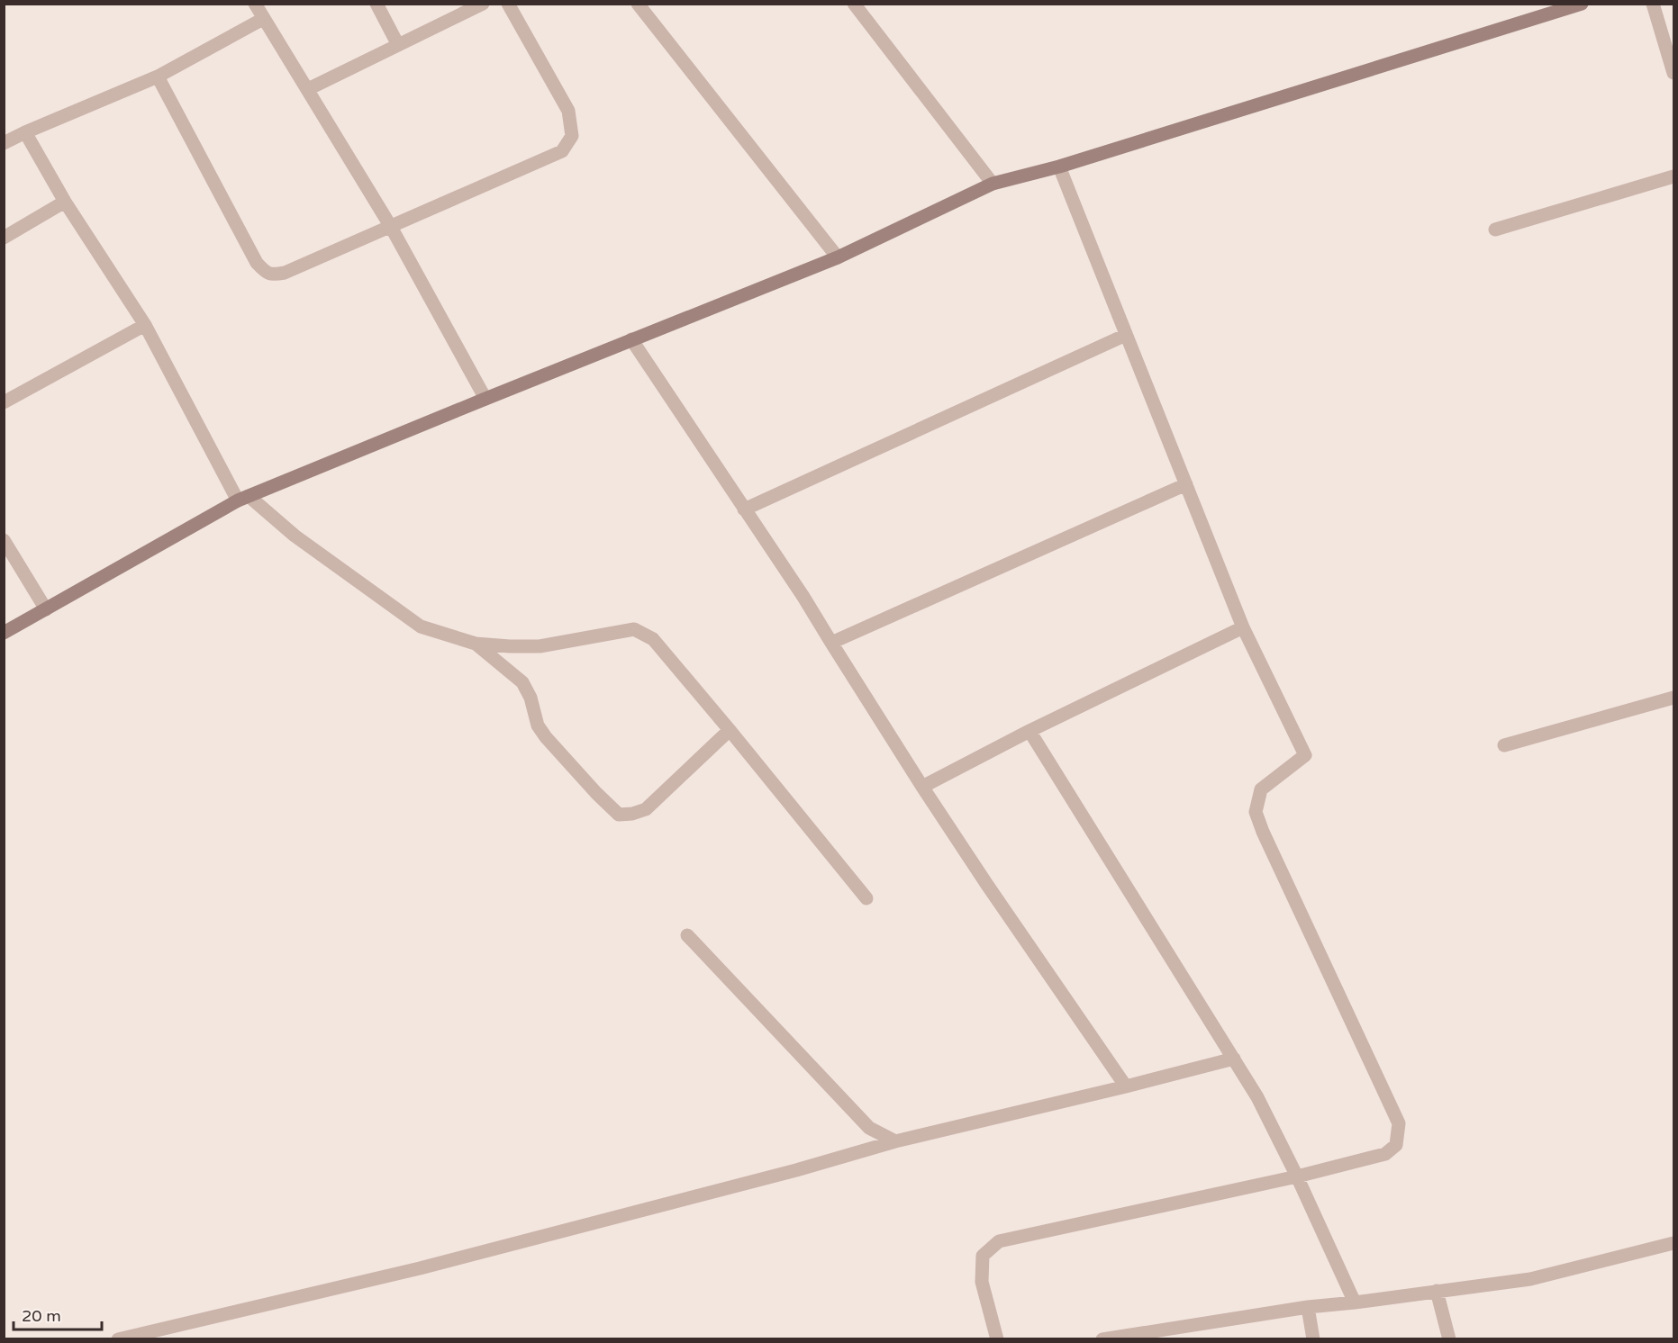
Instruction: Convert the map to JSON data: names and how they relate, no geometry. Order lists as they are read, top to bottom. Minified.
{"scale_bar":"20 m"}
